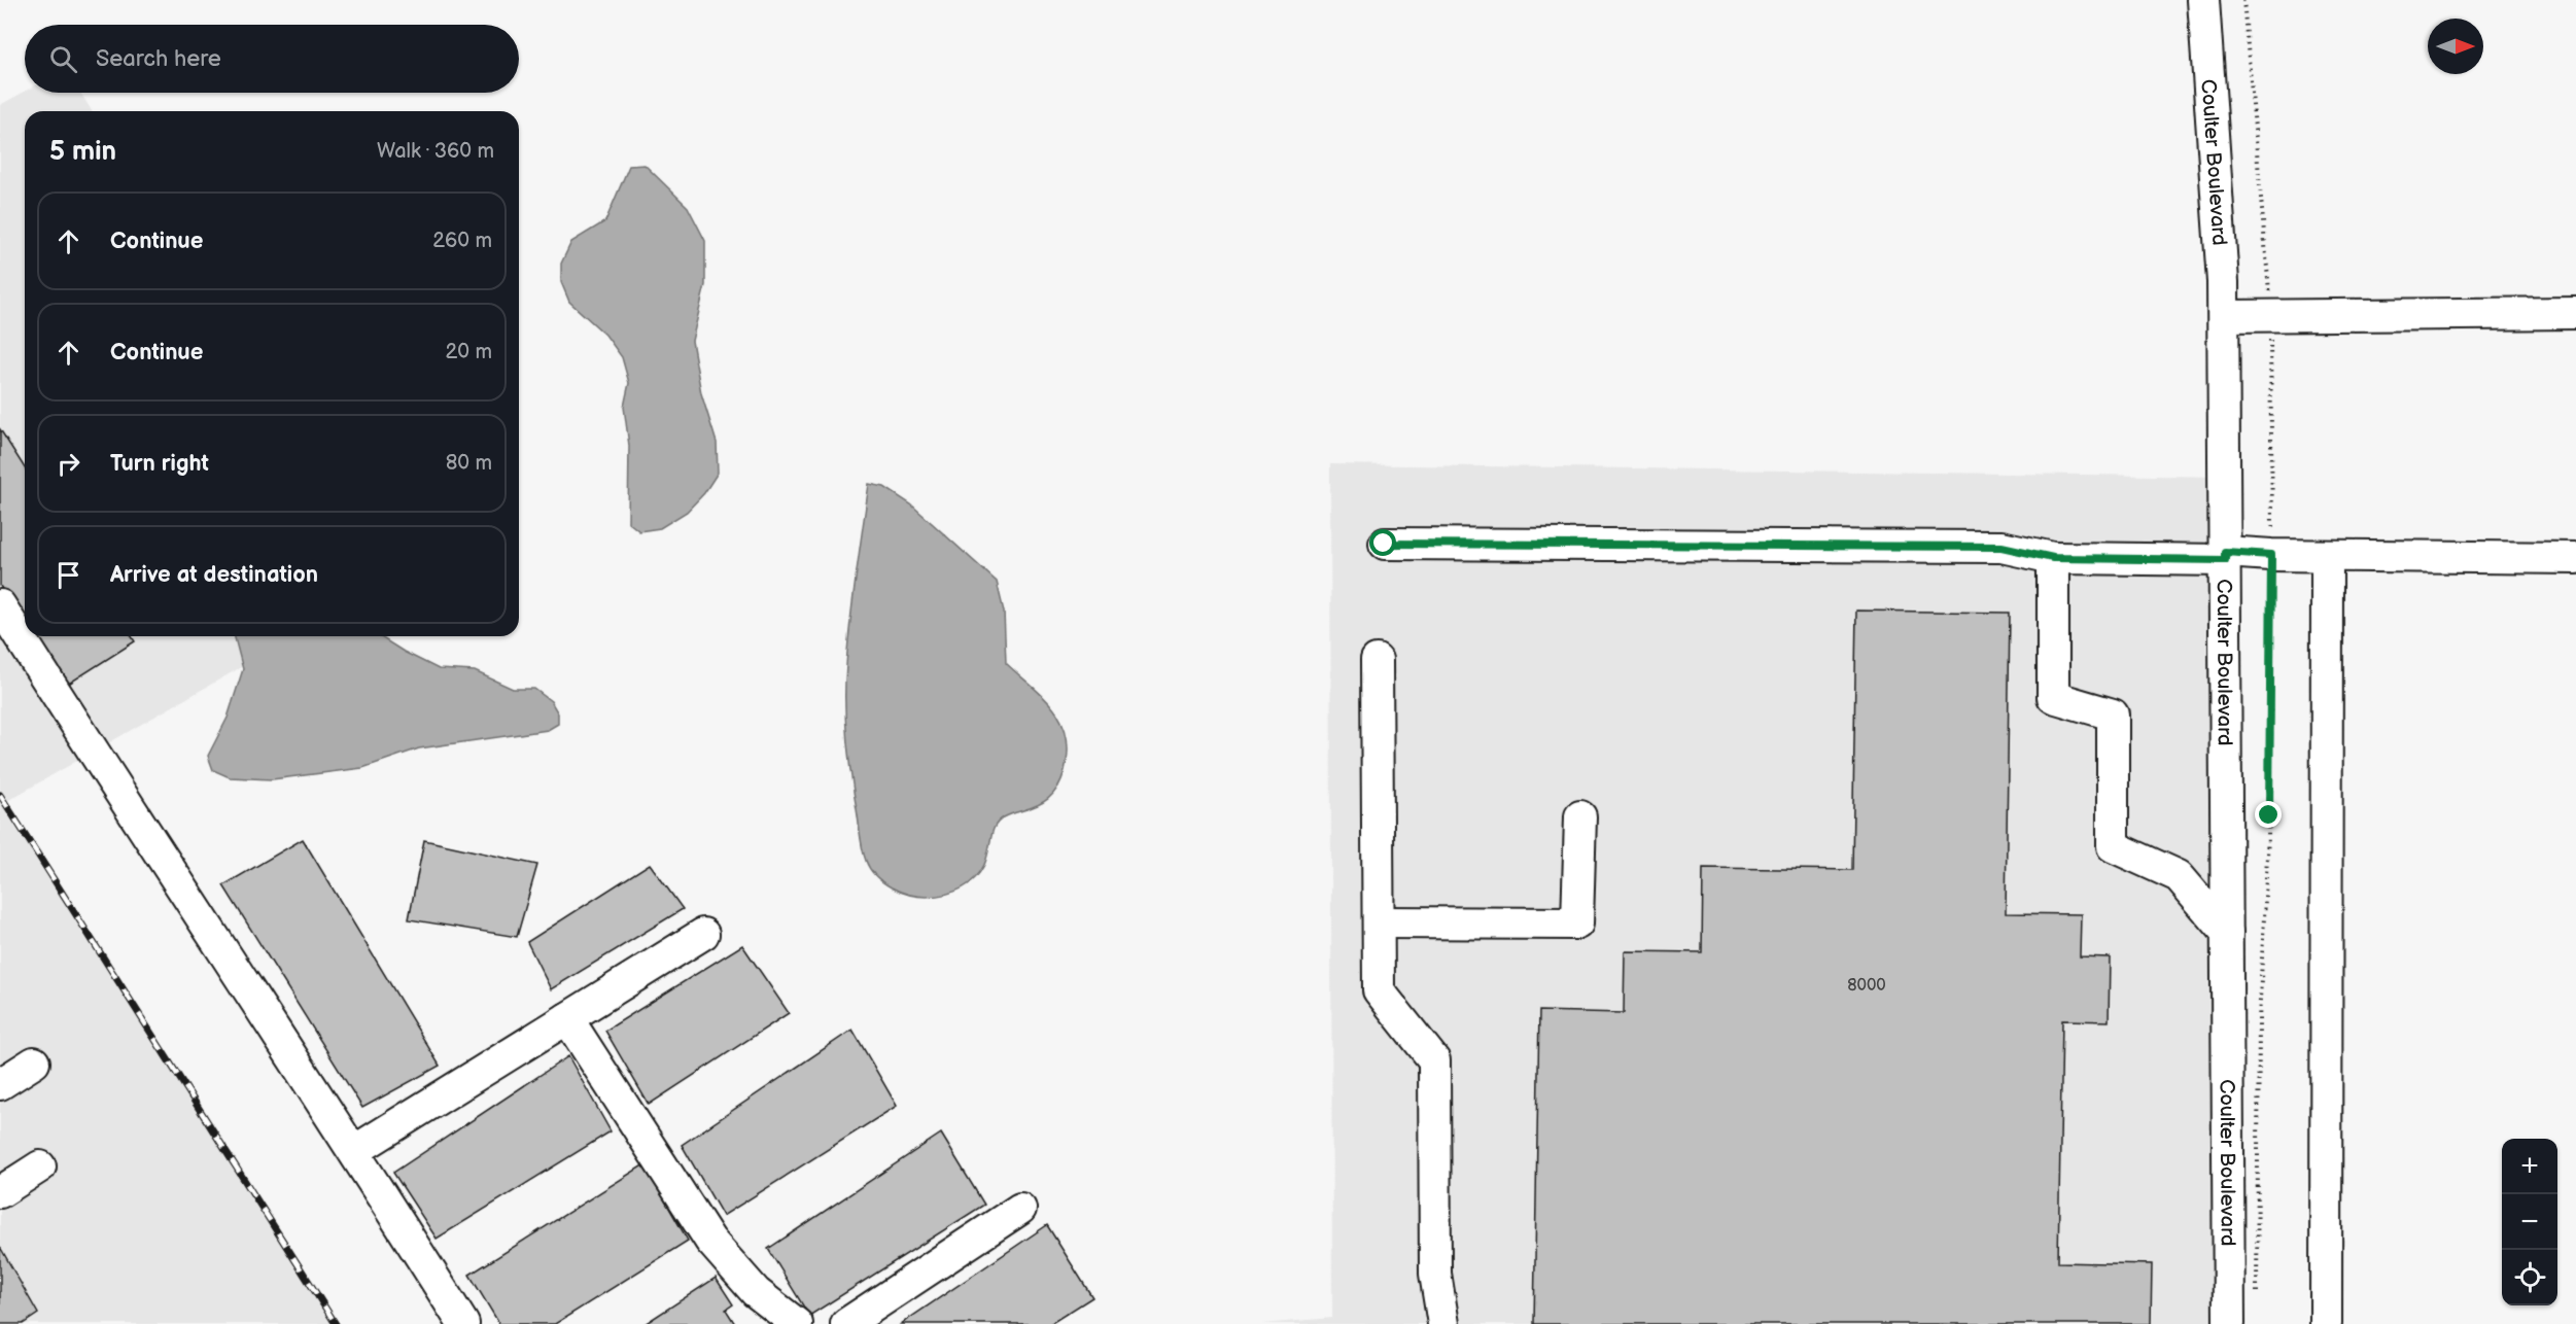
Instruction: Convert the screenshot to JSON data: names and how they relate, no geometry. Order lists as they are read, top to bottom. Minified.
{"streets":{"street":["Coulter Boulevard"]},"house_numbers":["8000"],"north":"right","page":{"search":"Search here","heading":["5 min","Walk · 360 m"],"list":[["Continue","260 m"],["Continue","20 m"],["Turn right","80 m"],"Arrive at destination"],"map_buttons":["+","−"]}}
